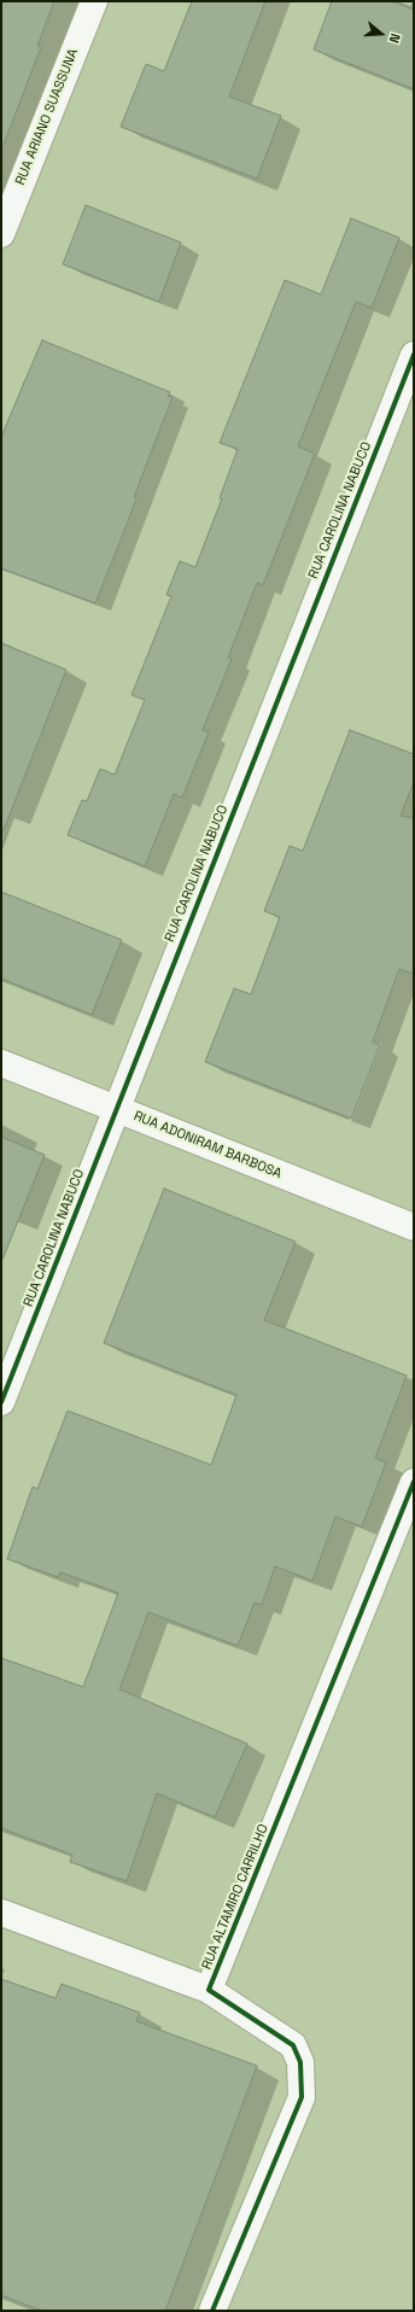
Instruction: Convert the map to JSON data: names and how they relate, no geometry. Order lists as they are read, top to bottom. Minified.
{"streets":{"street":["RUA ARIANO SUASSUNA","RUA CAROLINA NABUCO","RUA ADONIRAM BARBOSA","RUA ALTAMIRO CARRILHO"]},"crossings":[["RUA CAROLINA NABUCO","RUA ADONIRAM BARBOSA"]],"north":"right"}
